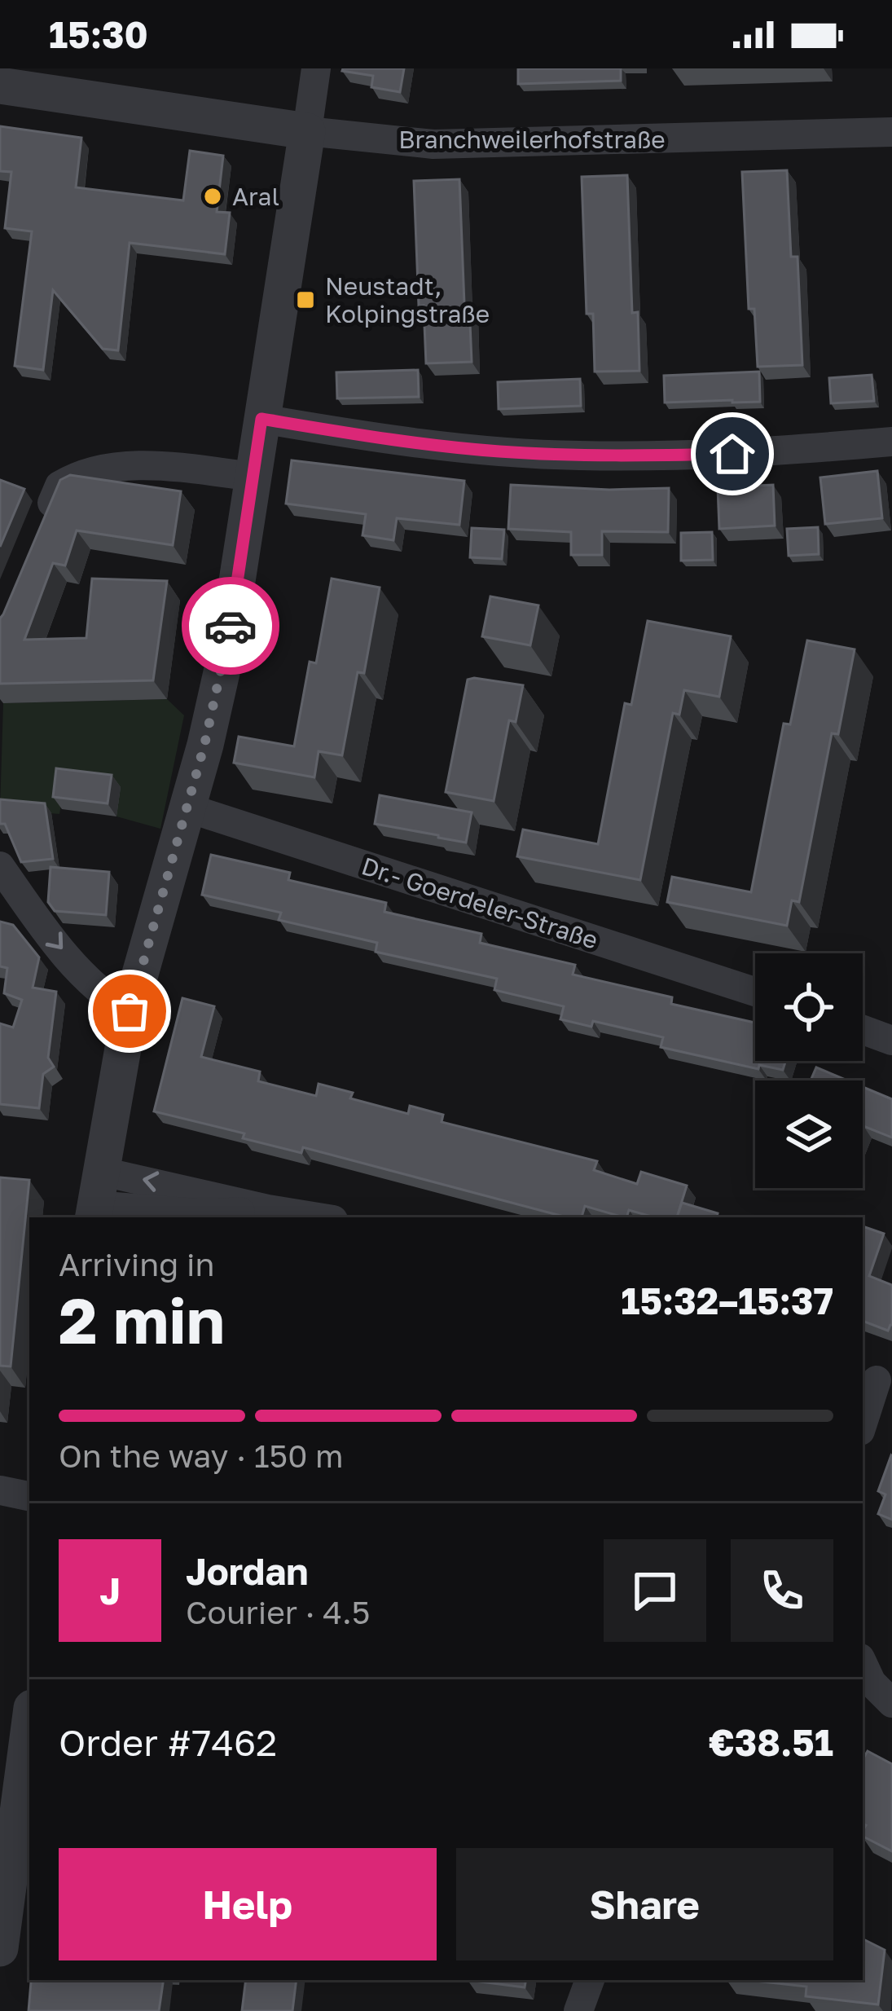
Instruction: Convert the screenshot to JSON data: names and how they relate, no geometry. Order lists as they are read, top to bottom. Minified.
{"streets":{"street":["Branchweilerhofstraße","Dr.- Goerdeler-Straße"]},"places":{"other":["Aral"],"transit":["Neustadt, Kolpingstraße"]},"page":{"status":"15:30","heading":["2 min","Arriving in","15:32–15:37"],"panel":["Jordan","Courier · 4.5","Order #7462","€38.51"],"bar":"On the way · 150 m","round":"J","buttons":["Help","Share"]}}
